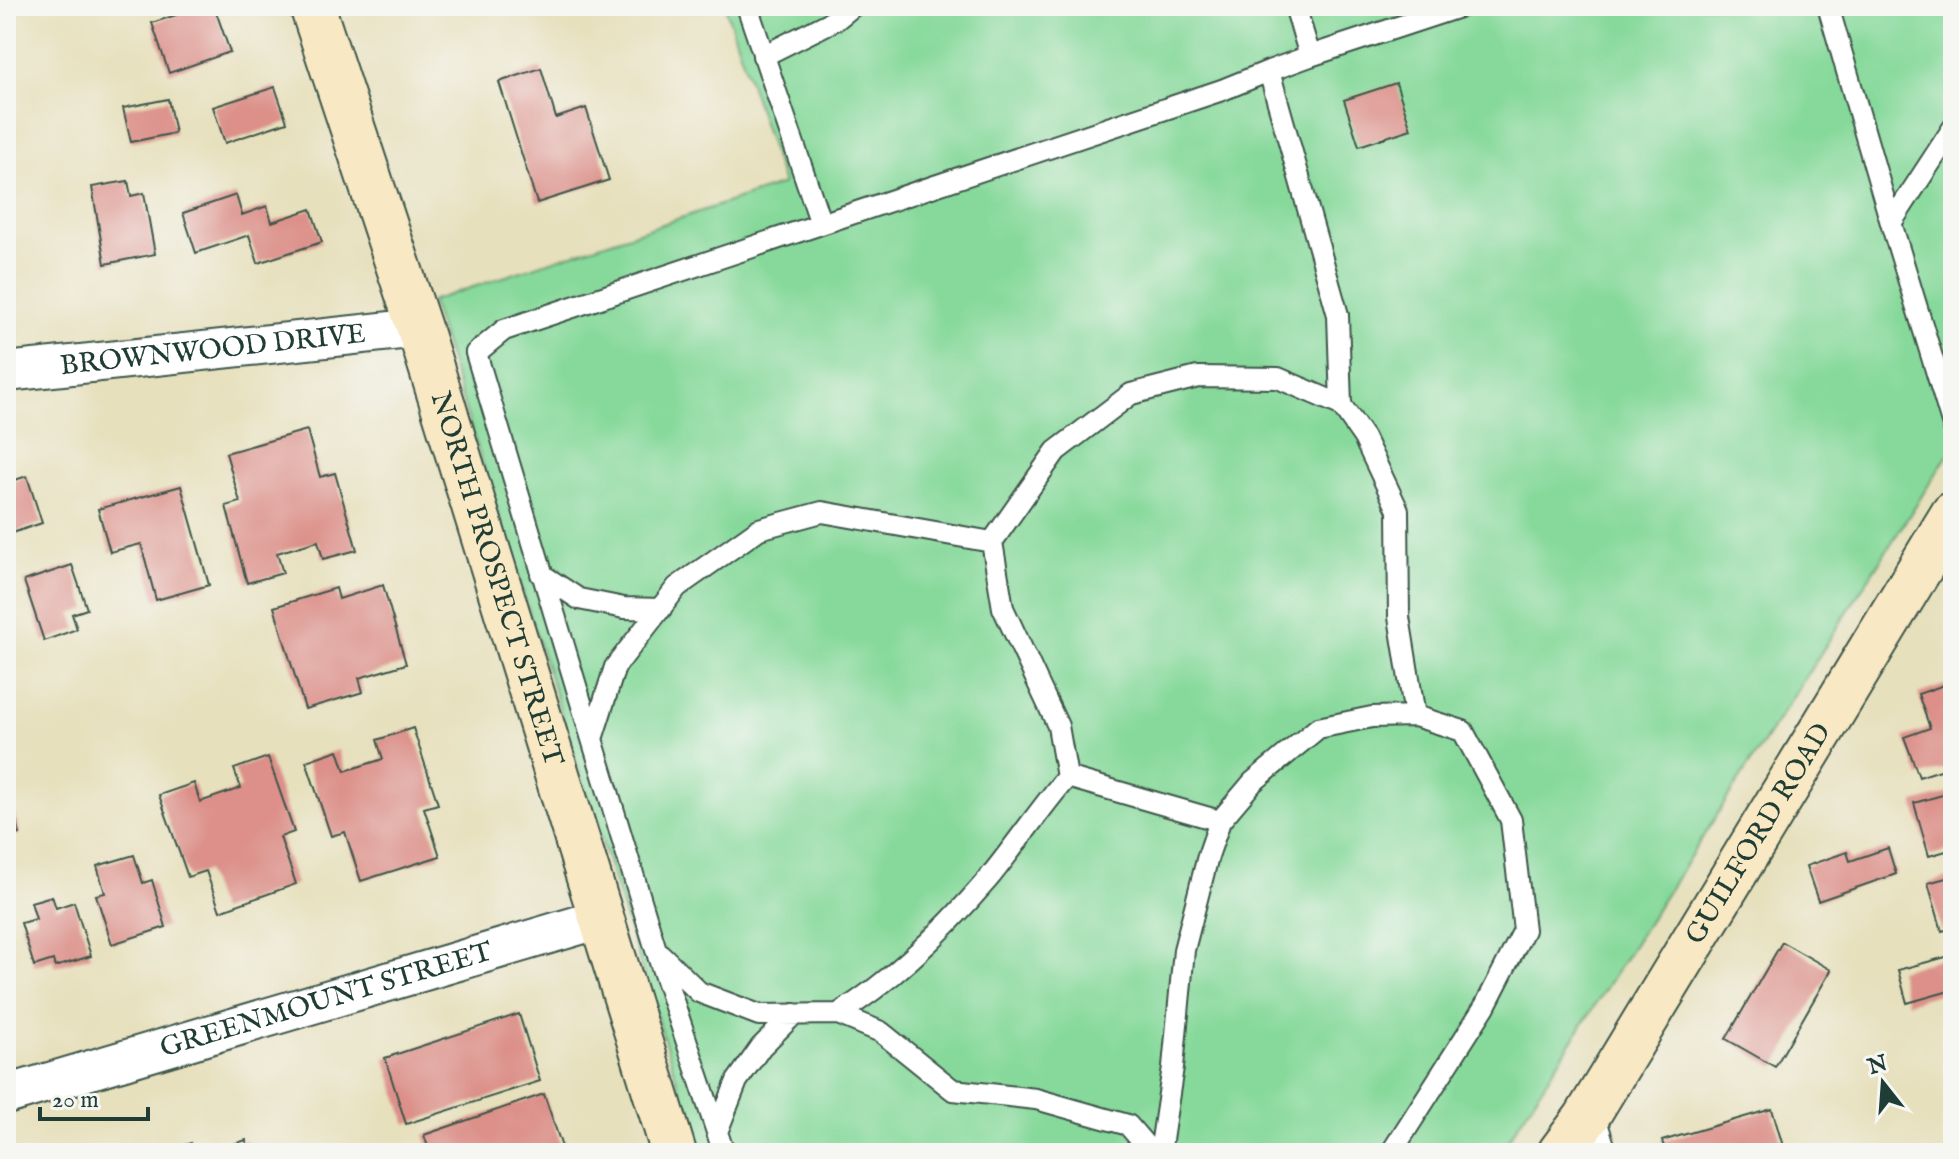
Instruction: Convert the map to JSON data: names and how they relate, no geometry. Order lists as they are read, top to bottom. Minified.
{"streets":{"street":["BROWNWOOD DRIVE","NORTH PROSPECT STREET","GUILFORD ROAD","GREENMOUNT STREET"]},"crossings":[["BROWNWOOD DRIVE","NORTH PROSPECT STREET"],["NORTH PROSPECT STREET","GREENMOUNT STREET"]],"scale_bar":"20 m","north":"top"}
